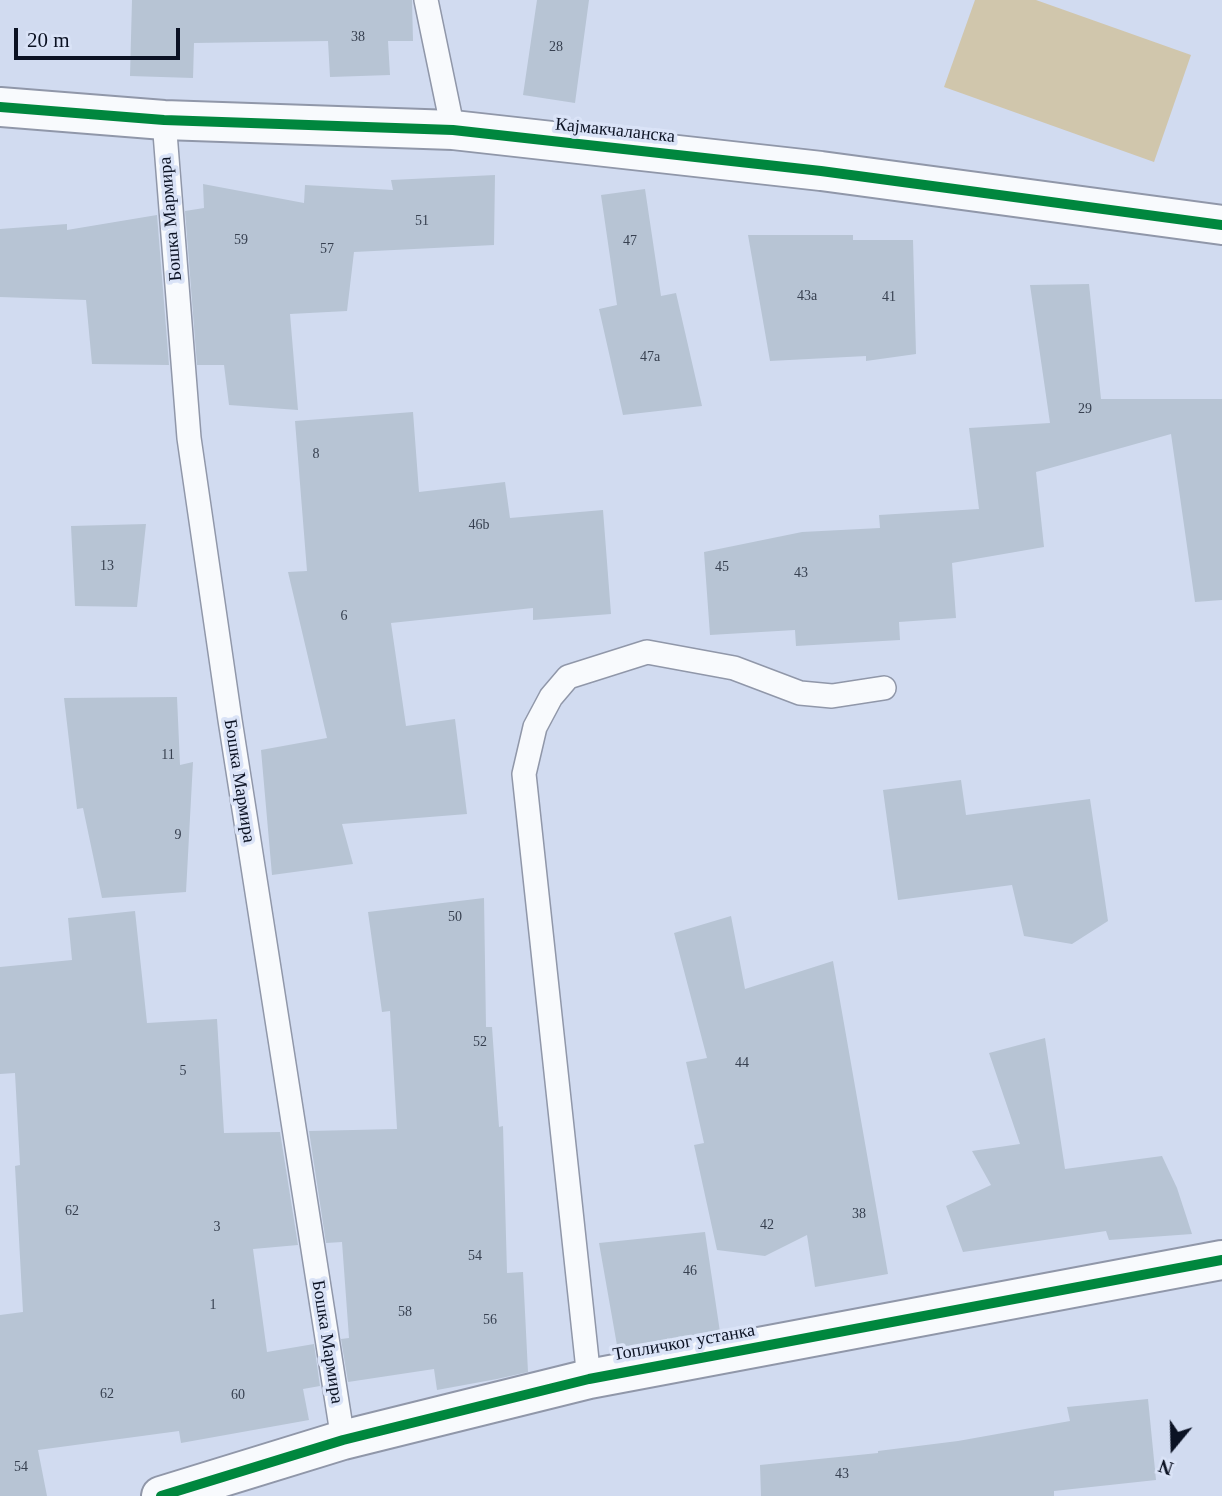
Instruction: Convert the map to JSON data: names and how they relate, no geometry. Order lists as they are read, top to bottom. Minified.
{"streets":{"street":["Кајмакчаланска","Топличког устанка"],"lane":["Бошка Мармира"]},"crossings":[["Кајмакчаланска","Бошка Мармира"],["Бошка Мармира","Топличког устанка"]],"house_numbers":["38","28","51","59","47","57","43a","41","47a","29","8","46b","13","45","43","6","11","9","50","52","44","5","62","38","42","3","54","46","1","58","56","62","60","54","43"],"scale_bar":"20 m","north":"bottom"}
